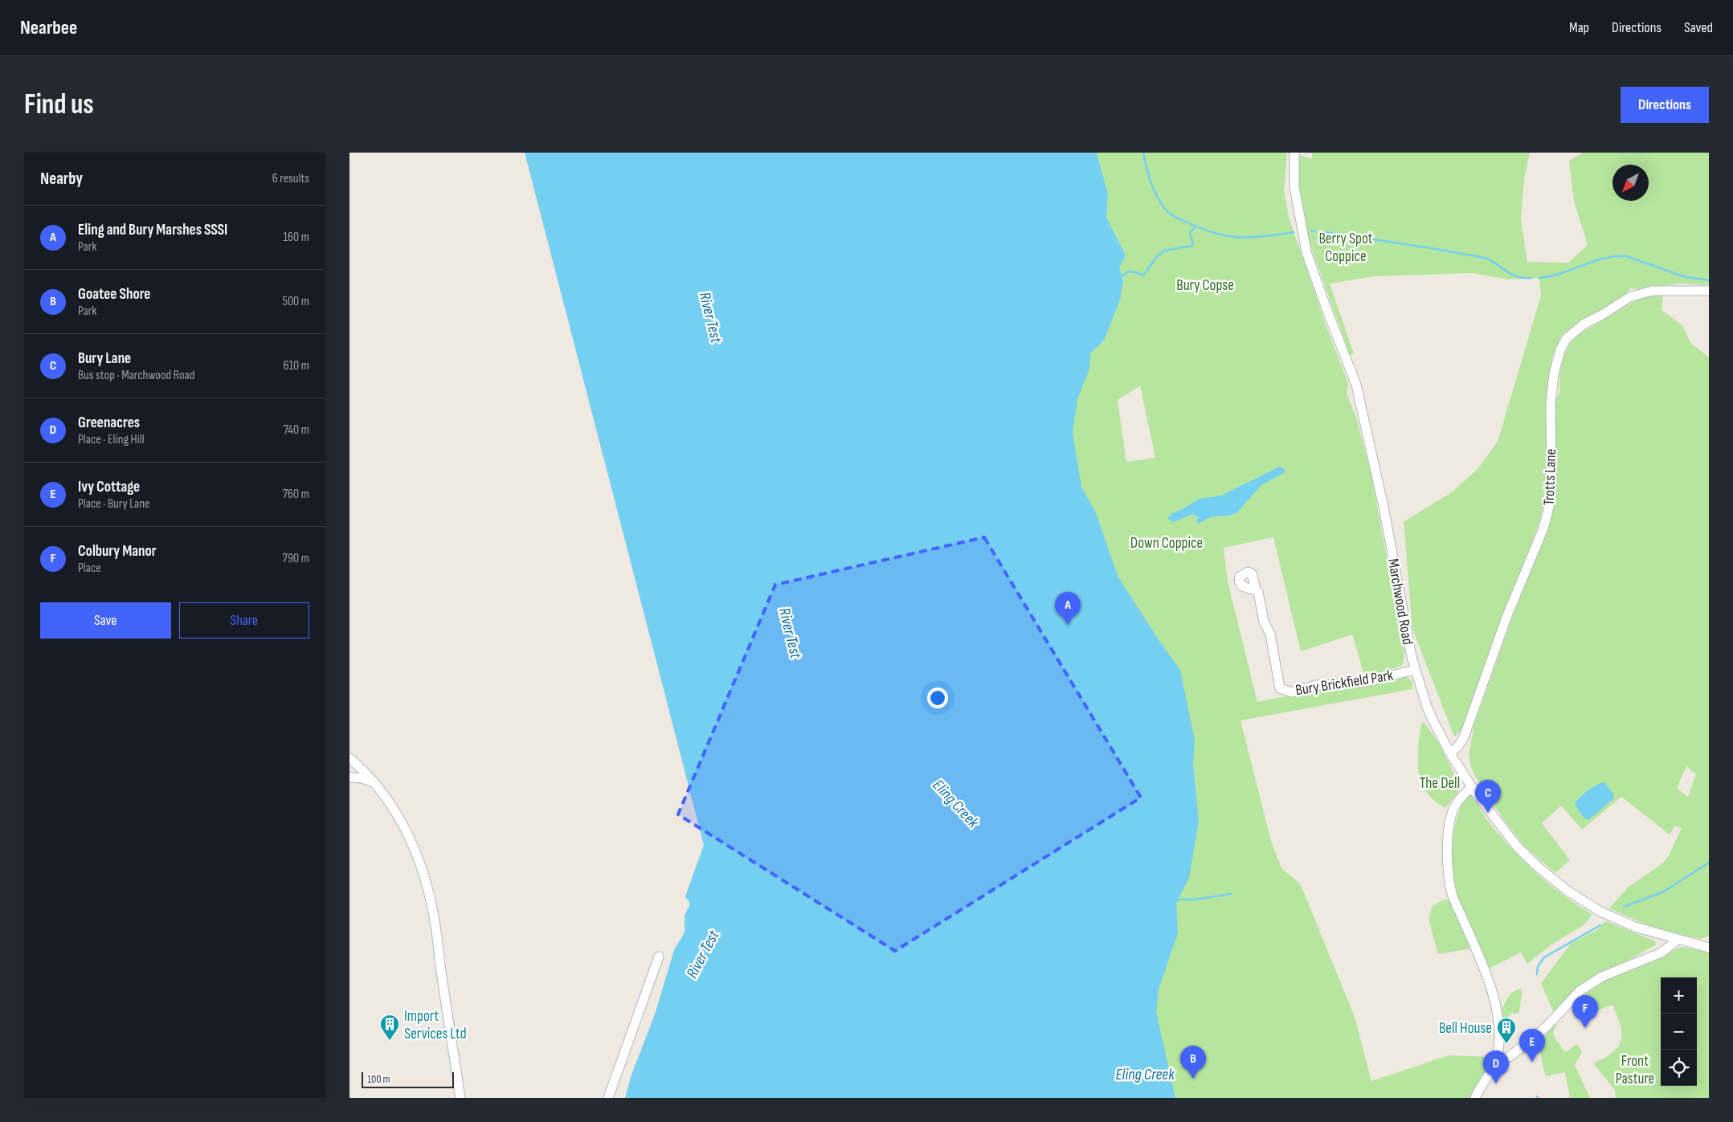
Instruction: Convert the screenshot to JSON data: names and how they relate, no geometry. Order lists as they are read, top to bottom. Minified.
{"streets":{"street":["Trotts Lane","Marchwood Road","Bury Brickfield Park"]},"crossings":[["Trotts Lane","Marchwood Road"],["Marchwood Road","Bury Brickfield Park"]],"water":["River Test","Eling Creek"],"parks":["Berry Spot Coppice","Bury Copse","Down Coppice","The Dell","Front Pasture"],"places":{"building":["Import Services Ltd","Bell House"]},"scale_bar":"100 m","north":"bottom left","page":{"header":"Nearbee","nav":["Map","Directions","Saved"],"buttons":["Directions",["Save","Share"]],"title":"Find us","heading":["Nearby","6 results"],"list":[{"mark":"A","name":"Eling and Bury Marshes SSSI","note":"Park","value":"160 m"},{"mark":"B","name":"Goatee Shore","note":"Park","value":"500 m"},{"mark":"C","name":"Bury Lane","note":"Bus stop · Marchwood Road","value":"610 m"},{"mark":"D","name":"Greenacres","note":"Place · Eling Hill","value":"740 m"},{"mark":"E","name":"Ivy Cottage","note":"Place · Bury Lane","value":"760 m"},{"mark":"F","name":"Colbury Manor","note":"Place","value":"790 m"}],"pins":["A","C","F","E","B","D"],"map_buttons":["+","−"],"scale":"100 m"}}
